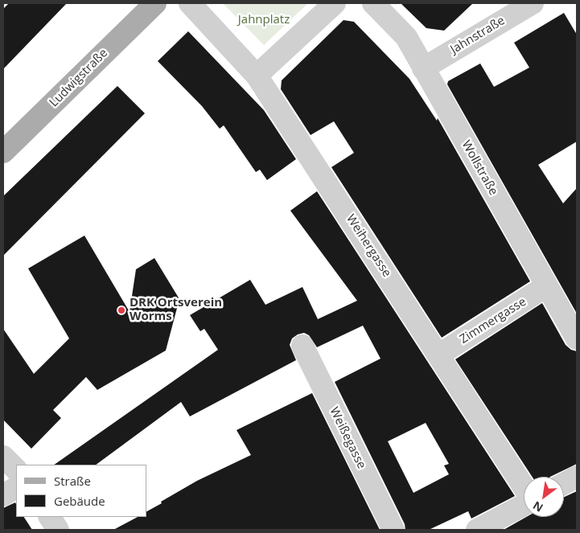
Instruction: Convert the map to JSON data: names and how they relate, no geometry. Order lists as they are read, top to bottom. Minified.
{"streets":{"main road":["Ludwigstraße"],"street":["Jahnstraße","Wollstraße","Weihergasse","Zimmergasse","Weißegasse"]},"crossings":[["Jahnstraße","Wollstraße"],["Wollstraße","Zimmergasse"],["Weihergasse","Zimmergasse"]],"parks":["Jahnplatz"],"places":["DRK Ortsverein Worms"],"legend":["Straße","Gebäude"],"north":"bottom left"}
